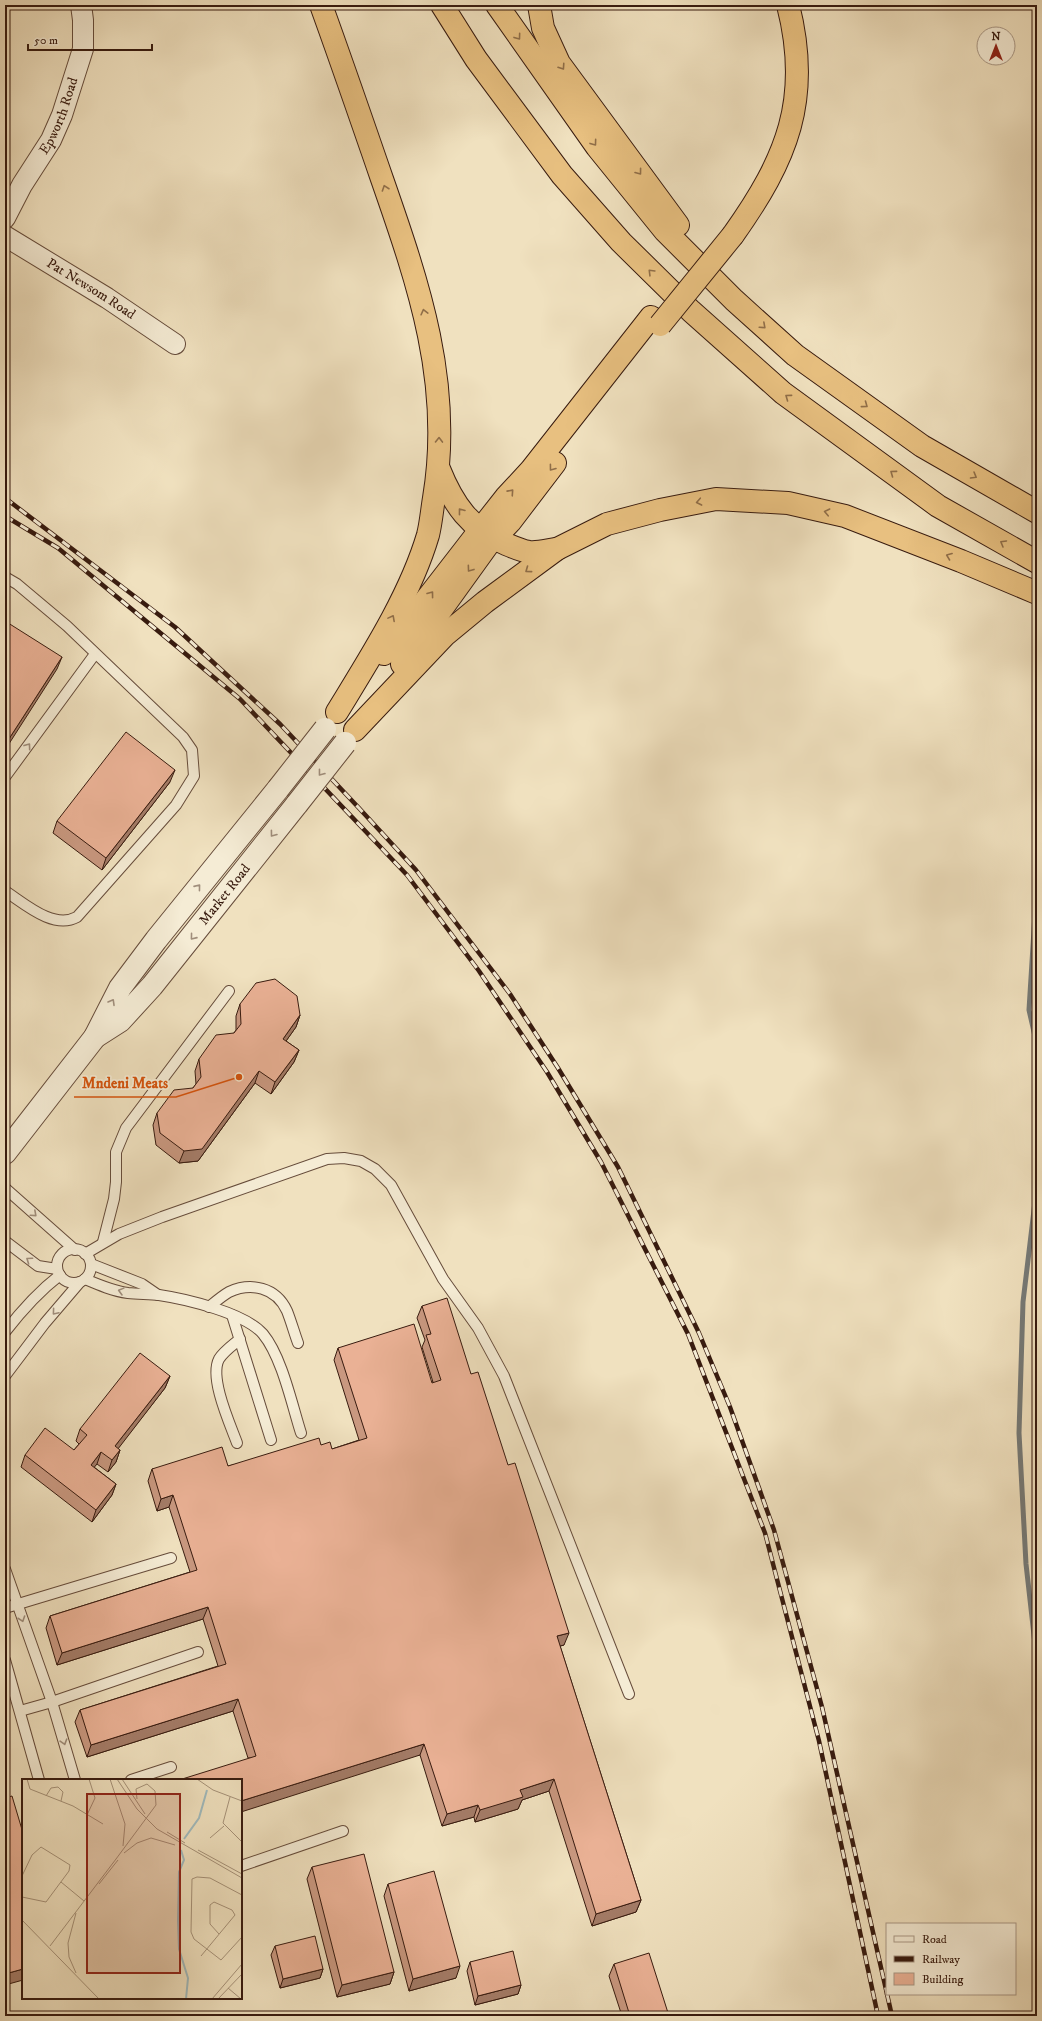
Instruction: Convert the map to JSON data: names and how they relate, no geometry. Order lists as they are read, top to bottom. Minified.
{"streets":{"street":["Epworth Road","Pat Newsom Road","Market Road"]},"places":["Mndeni Meats"],"legend":["Road","Railway","Building"],"scale_bar":"50 m","north":"top"}
